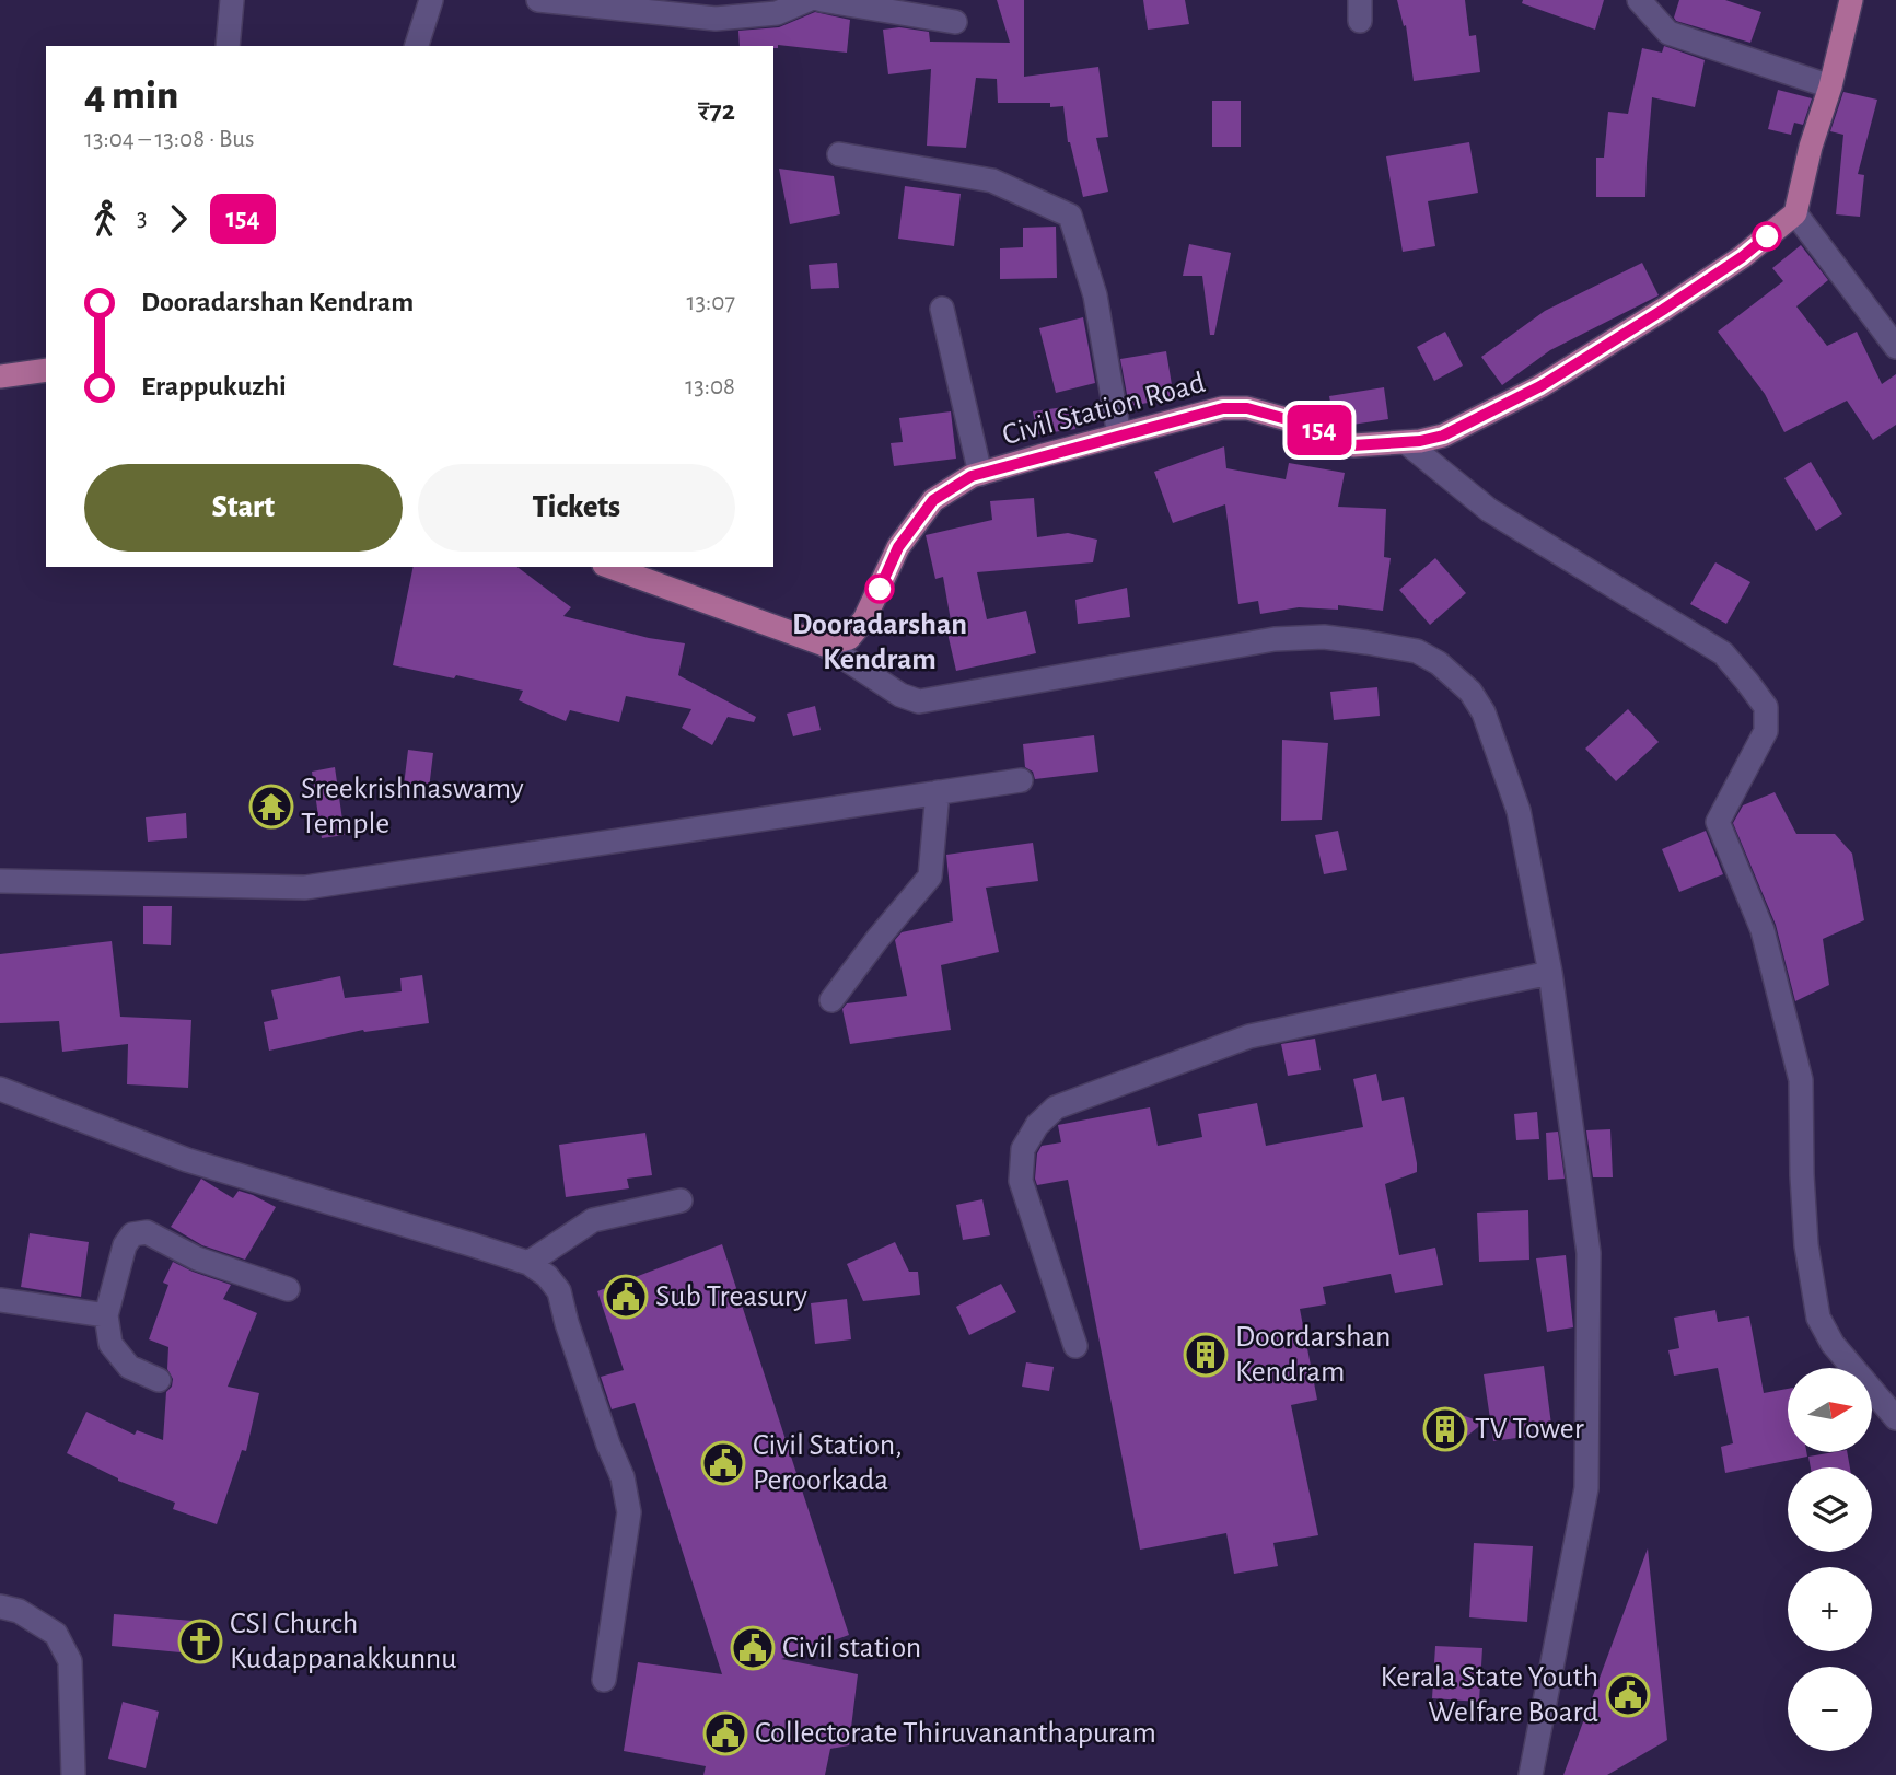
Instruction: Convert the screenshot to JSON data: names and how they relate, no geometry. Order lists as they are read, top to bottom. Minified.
{"streets":{"main road":["Civil Station Road"]},"places":{"other":["Dooradarshan Kendram"],"temple":["Sreekrishnaswamy Temple"],"public building":["Sub Treasury","Civil Station, Peroorkada","Civil station","Kerala State Youth Welfare Board","Collectorate Thiruvananthapuram"],"building":["Doordarshan Kendram","TV Tower"],"church":["CSI Church Kudappanakkunnu"]},"lines":["bus line 154"],"north":"right","page":{"on_map":"154","heading":["4 min","13:04 – 13:08 · Bus","₹72"],"legs":["3","154"],"list":[{"name":"Dooradarshan Kendram","value":"13:07"},{"name":"Erappukuzhi","value":"13:08"}],"buttons":["Start","Tickets"],"map_buttons":["+","−"]}}
